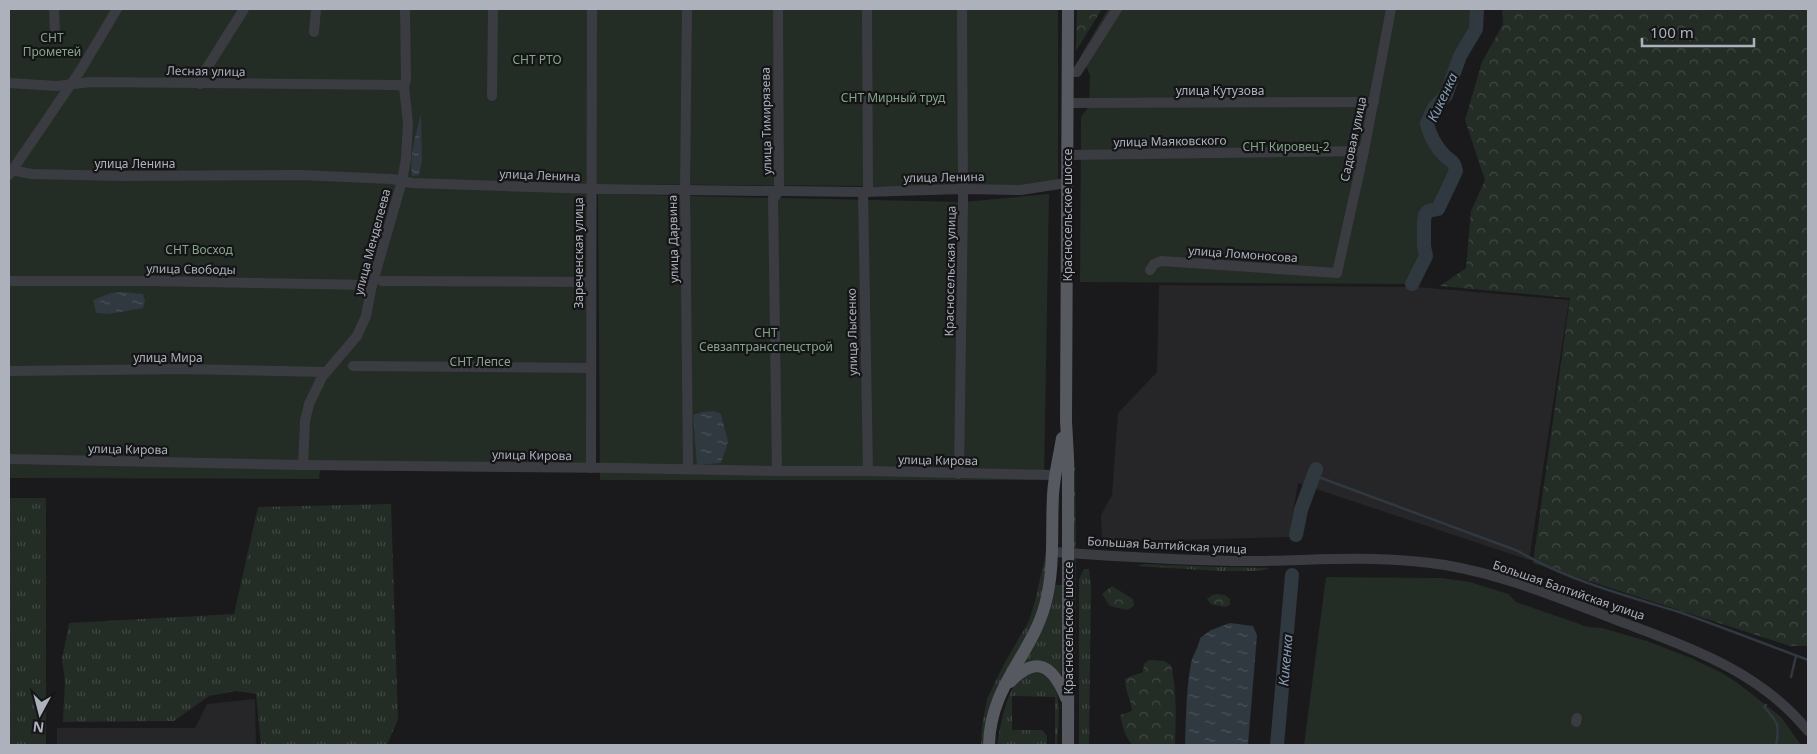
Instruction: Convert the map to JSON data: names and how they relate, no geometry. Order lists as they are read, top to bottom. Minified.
{"streets":{"main road":["Красносельское шоссе"],"street":["Лесная улица","улица Кутузова","улица Тимирязева","Садовая улица","улица Маяковского","улица Ленина","улица Дарвина","улица Менделеева","Зареченская улица","улица Ломоносова","улица Свободы","Красносельская улица","улица Лысенко","улица Мира","улица Кирова","Большая Балтийская улица"]},"crossings":[["Лесная улица","улица Менделеева"],["улица Кутузова","Садовая улица"],["улица Кутузова","Красносельское шоссе"],["улица Тимирязева","улица Ленина"],["улица Тимирязева","улица Кирова"],["Садовая улица","улица Маяковского"],["Садовая улица","улица Ломоносова"],["улица Маяковского","Красносельское шоссе"],["улица Ленина","Красносельское шоссе"],["улица Ленина","улица Дарвина"],["улица Ленина","улица Менделеева"],["улица Ленина","Зареченская улица"],["улица Ленина","Красносельская улица"],["улица Ленина","улица Лысенко"],["Красносельское шоссе","улица Кирова"],["Красносельское шоссе","Большая Балтийская улица"],["улица Дарвина","улица Кирова"],["улица Менделеева","улица Свободы"],["улица Менделеева","улица Мира"],["улица Менделеева","улица Кирова"],["Зареченская улица","улица Свободы"],["Зареченская улица","улица Кирова"],["Красносельская улица","улица Кирова"],["улица Лысенко","улица Кирова"]],"water":["Кикенка"],"parks":["СНТ Прометей","СНТ РТО","СНТ Мирный труд","СНТ Кировец-2","СНТ Восход","СНТ Севзаптрансспецстрой","СНТ Лепсе"],"scale_bar":"100 m","north":"bottom"}
